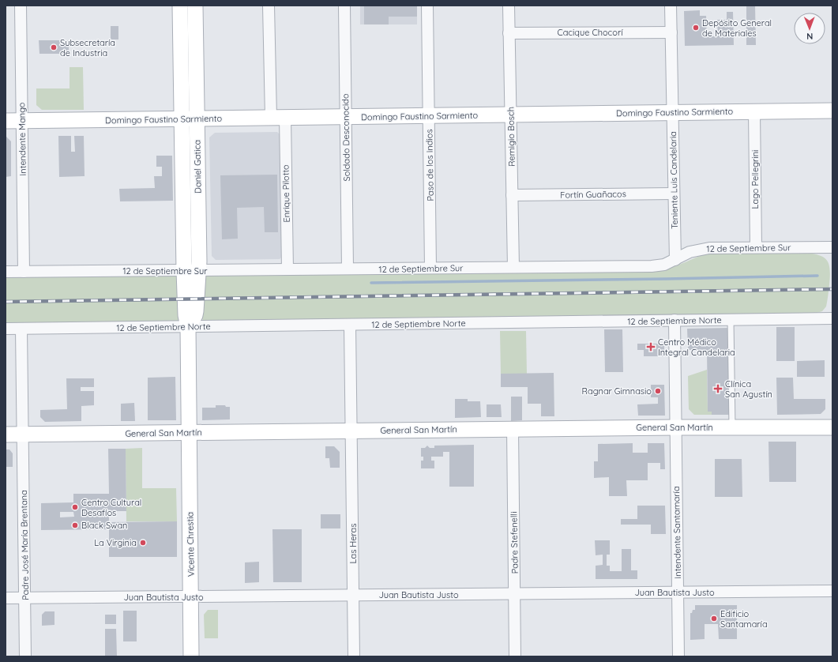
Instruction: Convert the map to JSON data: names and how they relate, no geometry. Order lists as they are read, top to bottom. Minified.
{"streets":{"main road":["Domingo Faustino Sarmiento","Daniel Gatica","General San Martín","Vicente Chrestia"],"street":["Cacique Chocorí","Remigio Bosch","Soldado Desconocido","Intendente Mango","Paso de los Indios","Lago Pellegrini","Teniente Luis Candelaria","Enrique Pilotto","Fortín Guañacos","12 de Septiembre Sur","12 de Septiembre Norte","Intendente Santamaría","Padre Stefenelli","Las Heras","Padre José María Brentana","Juan Bautista Justo"]},"crossings":[["Cacique Chocorí","Remigio Bosch"],["Cacique Chocorí","Teniente Luis Candelaria"],["Domingo Faustino Sarmiento","Remigio Bosch"],["Domingo Faustino Sarmiento","Soldado Desconocido"],["Domingo Faustino Sarmiento","Intendente Mango"],["Domingo Faustino Sarmiento","Paso de los Indios"],["Domingo Faustino Sarmiento","Daniel Gatica"],["Domingo Faustino Sarmiento","Lago Pellegrini"],["Domingo Faustino Sarmiento","Teniente Luis Candelaria"],["Domingo Faustino Sarmiento","Enrique Pilotto"],["Remigio Bosch","Fortín Guañacos"],["Remigio Bosch","12 de Septiembre Sur"],["Soldado Desconocido","12 de Septiembre Sur"],["Intendente Mango","12 de Septiembre Sur"],["Paso de los Indios","12 de Septiembre Sur"],["Daniel Gatica","12 de Septiembre Sur"],["Daniel Gatica","12 de Septiembre Norte"],["Daniel Gatica","General San Martín"],["Daniel Gatica","Vicente Chrestia"],["Lago Pellegrini","12 de Septiembre Sur"],["Teniente Luis Candelaria","Fortín Guañacos"],["Teniente Luis Candelaria","12 de Septiembre Sur"],["Enrique Pilotto","12 de Septiembre Sur"],["General San Martín","Intendente Santamaría"],["General San Martín","Padre Stefenelli"],["General San Martín","Las Heras"],["General San Martín","Vicente Chrestia"],["General San Martín","Padre José María Brentana"],["Intendente Santamaría","Juan Bautista Justo"],["Padre Stefenelli","Juan Bautista Justo"],["Las Heras","Juan Bautista Justo"],["Vicente Chrestia","Juan Bautista Justo"],["Padre José María Brentana","Juan Bautista Justo"]],"places":{"other":["Depósito General de Materiales","Subsecretaría de Industria","Ragnar Gimnasio","Centro Cultural Desafíos","Black Swan","La Virginia","Edificio Santamaría"],"health":["Centro Médico Integral Candelaria","Clínica San Agustín"]},"north":"bottom"}
